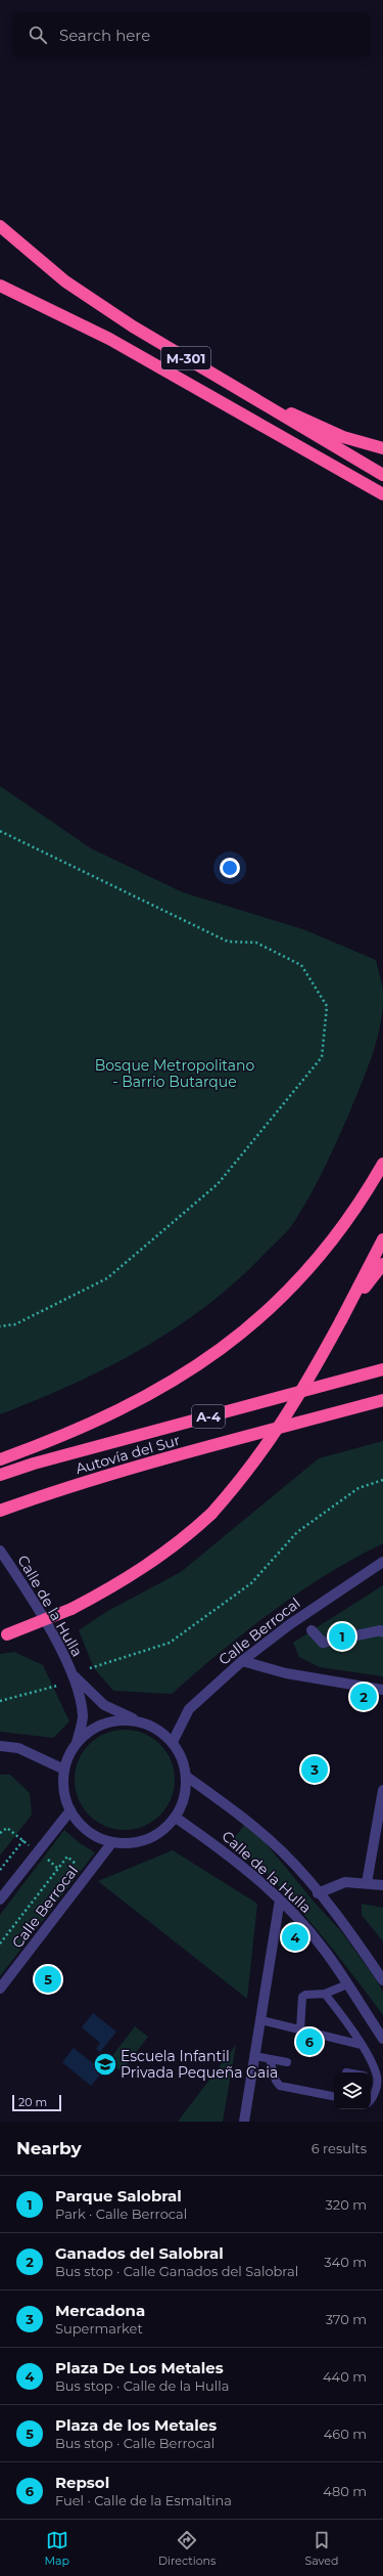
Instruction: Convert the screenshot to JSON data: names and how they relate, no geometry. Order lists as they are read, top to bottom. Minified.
{"streets":{"highway":["M-301","A-4","Autovía del Sur"],"street":["Calle de la Hulla","Calle Berrocal"]},"crossings":[["Calle de la Hulla","Calle Berrocal"]],"parks":["Bosque Metropolitano - Barrio Butarque"],"places":{"school or university":["Escuela Infantil Privada Pequeña Gaia"]},"scale_bar":"20 m","page":{"search":"Search here","pins":["1","2","3","4","5","6"],"scale":"20 m","heading":["Nearby","6 results"],"list":[{"mark":"1","name":"Parque Salobral","note":"Park · Calle Berrocal","value":"320 m"},{"mark":"2","name":"Ganados del Salobral","note":"Bus stop · Calle Ganados del Salobral","value":"340 m"},{"mark":"3","name":"Mercadona","note":"Supermarket","value":"370 m"},{"mark":"4","name":"Plaza De Los Metales","note":"Bus stop · Calle de la Hulla","value":"440 m"},{"mark":"5","name":"Plaza de los Metales","note":"Bus stop · Calle Berrocal","value":"460 m"},{"mark":"6","name":"Repsol","note":"Fuel · Calle de la Esmaltina","value":"480 m"}],"nav":["Map","Directions","Saved"]}}
